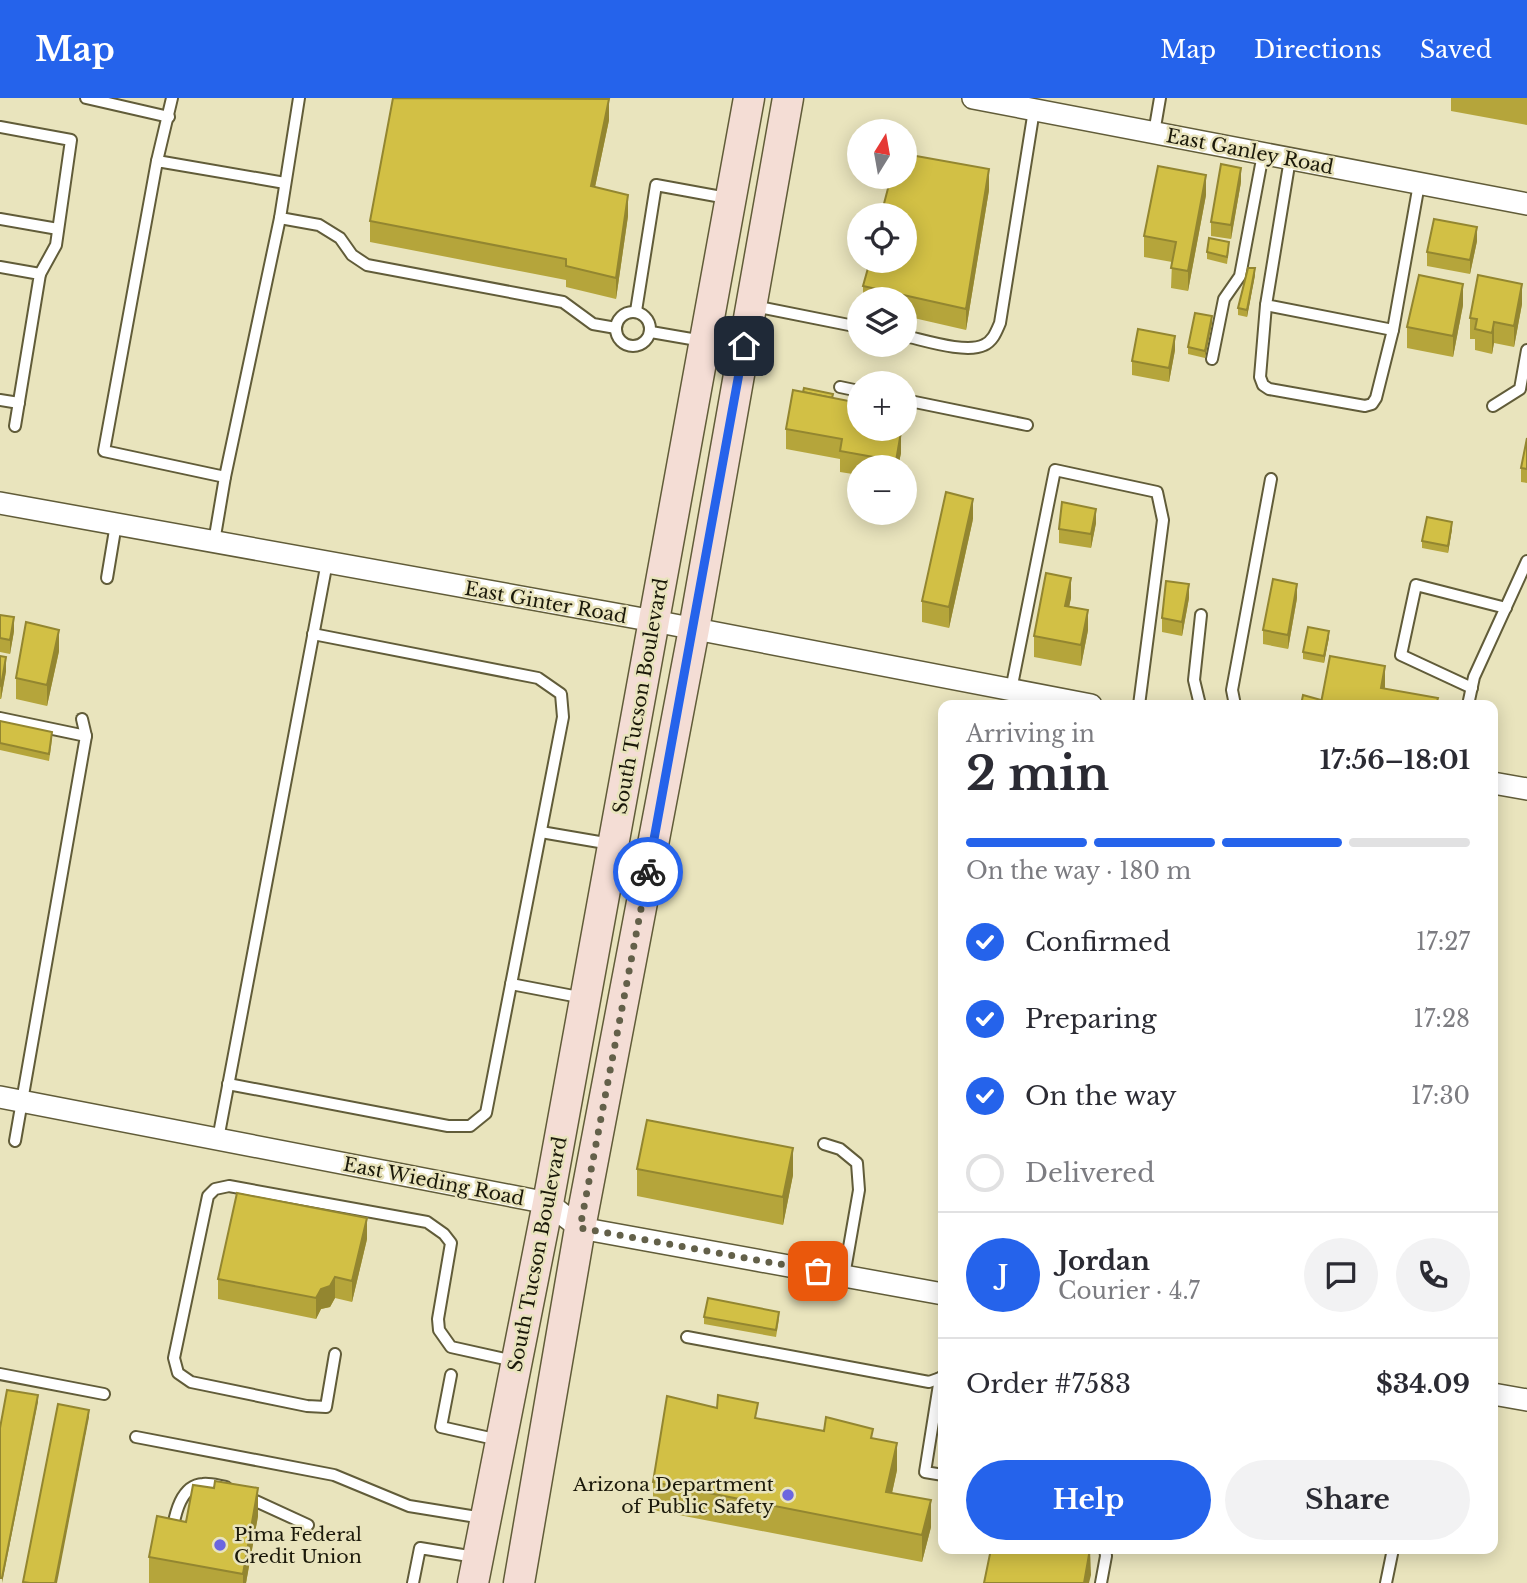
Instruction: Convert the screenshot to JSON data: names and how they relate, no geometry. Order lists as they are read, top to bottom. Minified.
{"streets":{"main road":["South Tucson Boulevard"],"street":["East Ganley Road","East Ginter Road","East Wieding Road"]},"crossings":[["East Ginter Road","South Tucson Boulevard"],["South Tucson Boulevard","East Wieding Road"]],"places":["Arizona Department of Public Safety","Pima Federal Credit Union"],"north":"top","page":{"header":"Map","nav":["Map","Directions","Saved"],"map_buttons":["+","−"],"heading":["2 min","Arriving in","17:56–18:01"],"panel":["Jordan","Courier · 4.7","Order #7583","$34.09"],"bar":"On the way · 180 m","list":[["Confirmed","17:27"],["Preparing","17:28"],["On the way","17:30"],"Delivered"],"round":"J","buttons":["Help","Share"]}}
